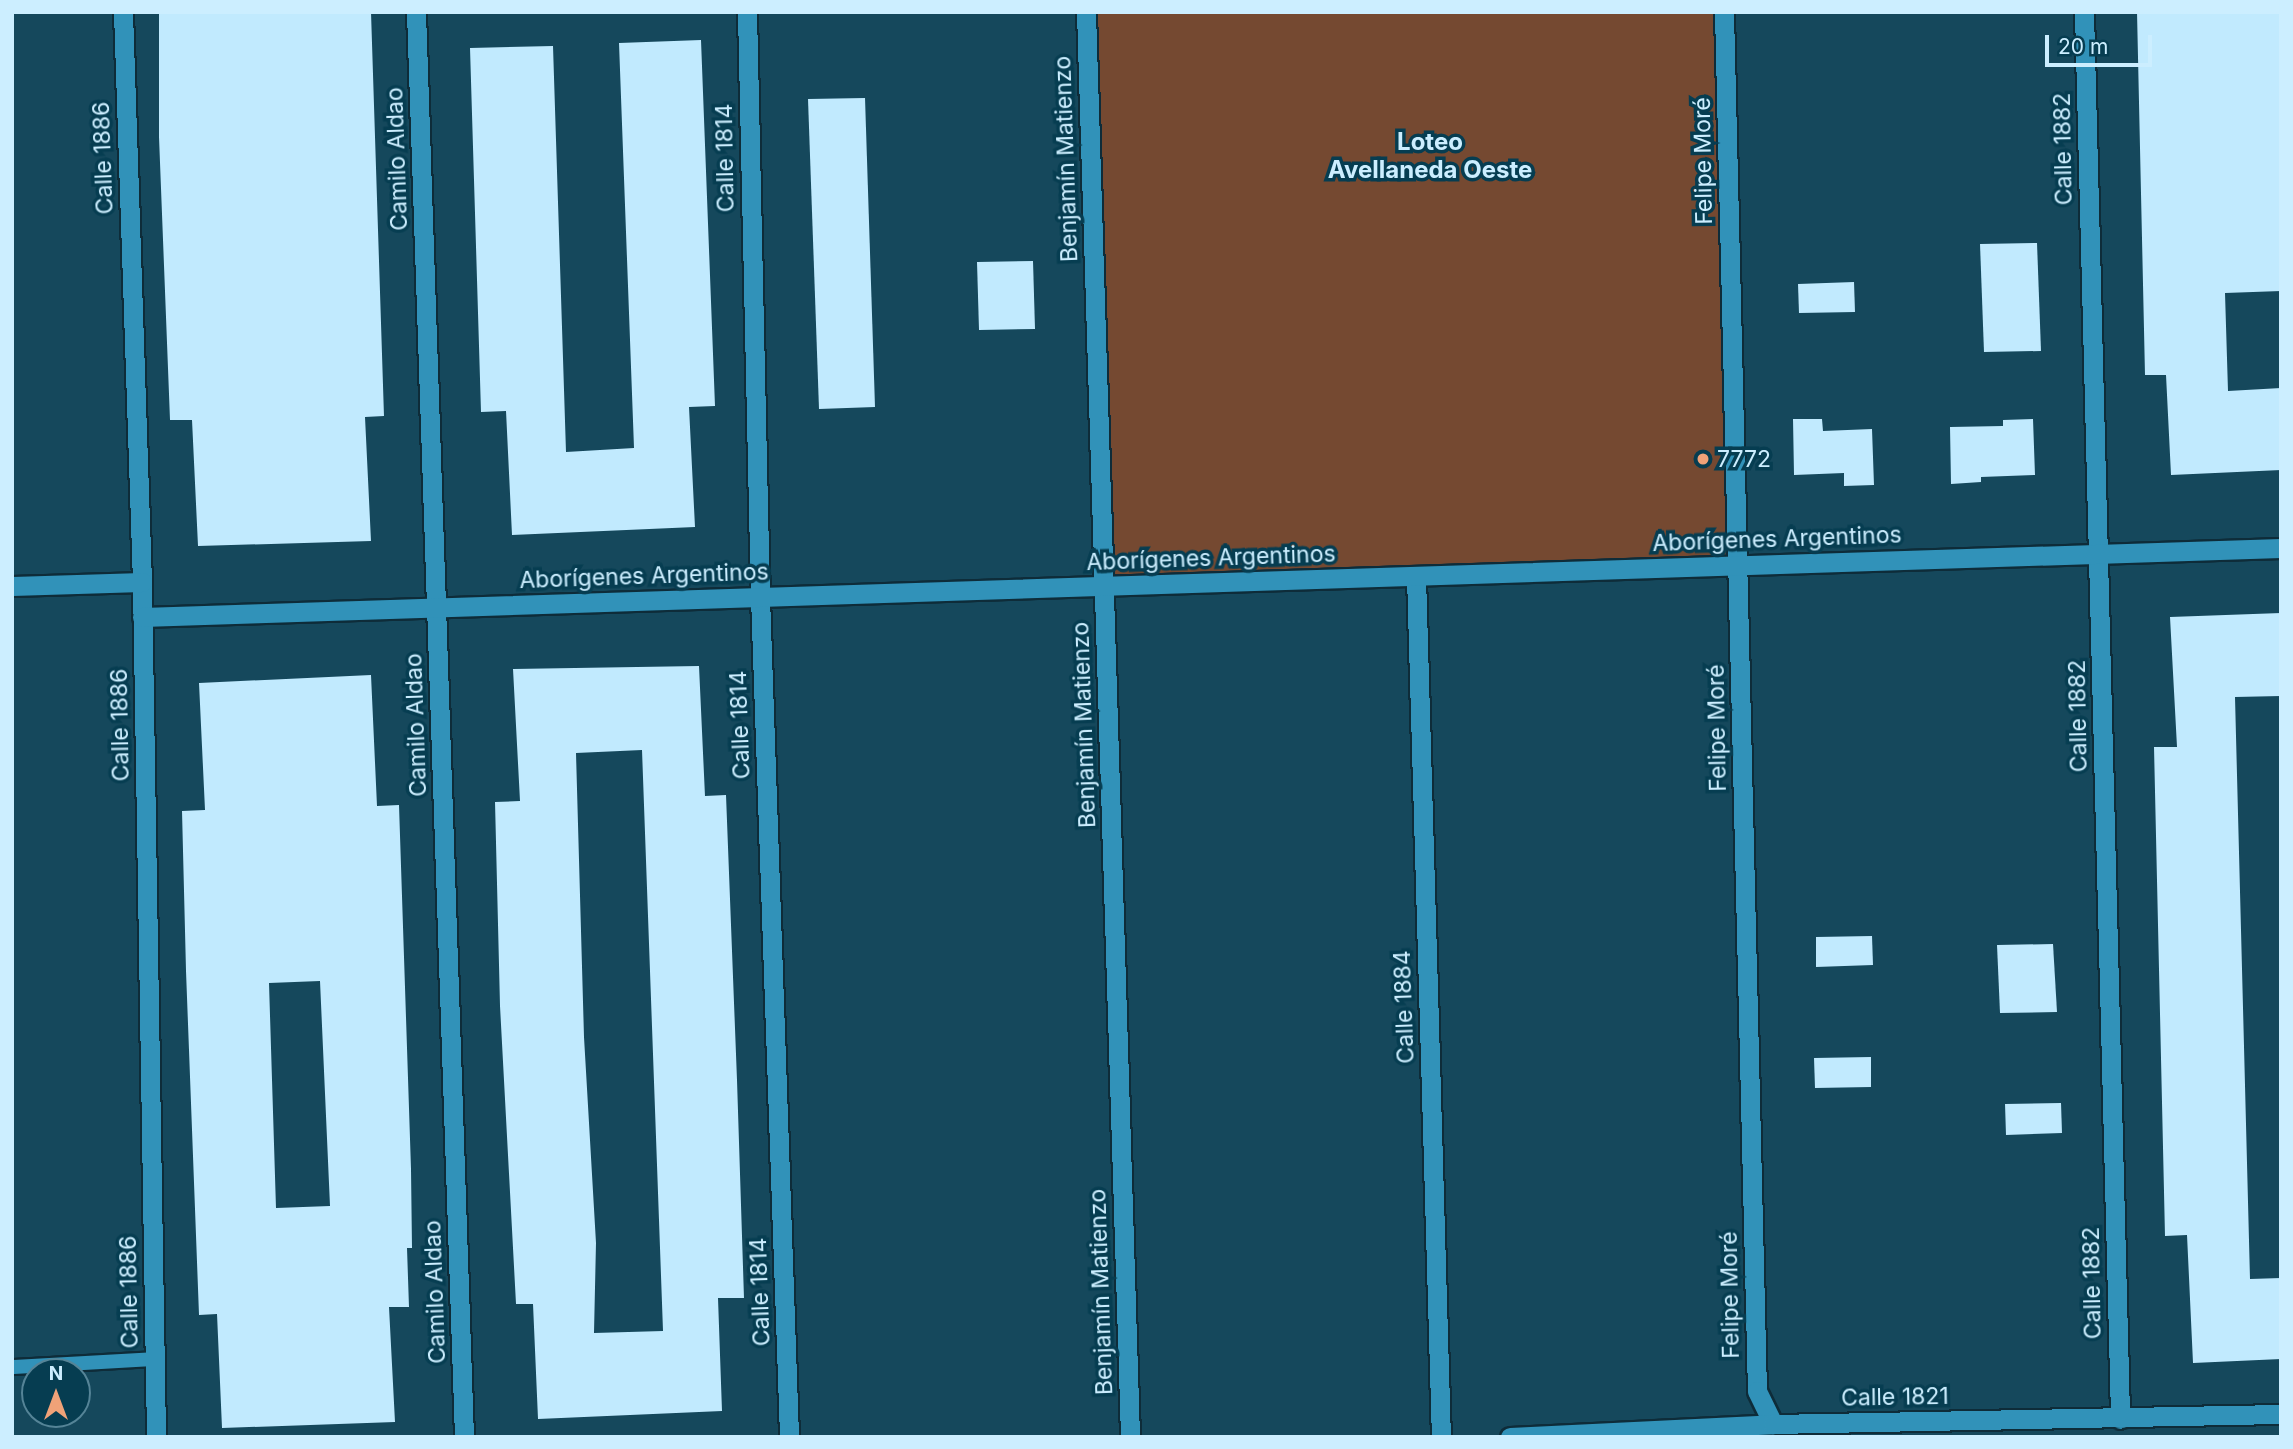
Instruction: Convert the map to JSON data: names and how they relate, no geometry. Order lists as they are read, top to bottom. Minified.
{"streets":{"street":["Calle 1882","Calle 1886","Calle 1814","Camilo Aldao","Benjamín Matienzo","Felipe Moré","Aborígenes Argentinos","Calle 1884","Calle 1821"]},"crossings":[["Calle 1882","Aborígenes Argentinos"],["Calle 1882","Calle 1821"],["Calle 1886","Aborígenes Argentinos"],["Calle 1814","Aborígenes Argentinos"],["Camilo Aldao","Aborígenes Argentinos"],["Benjamín Matienzo","Aborígenes Argentinos"],["Felipe Moré","Aborígenes Argentinos"],["Felipe Moré","Calle 1821"],["Aborígenes Argentinos","Calle 1884"]],"districts":["Loteo Avellaneda Oeste"],"places":["7772"],"scale_bar":"20 m","north":"top"}
